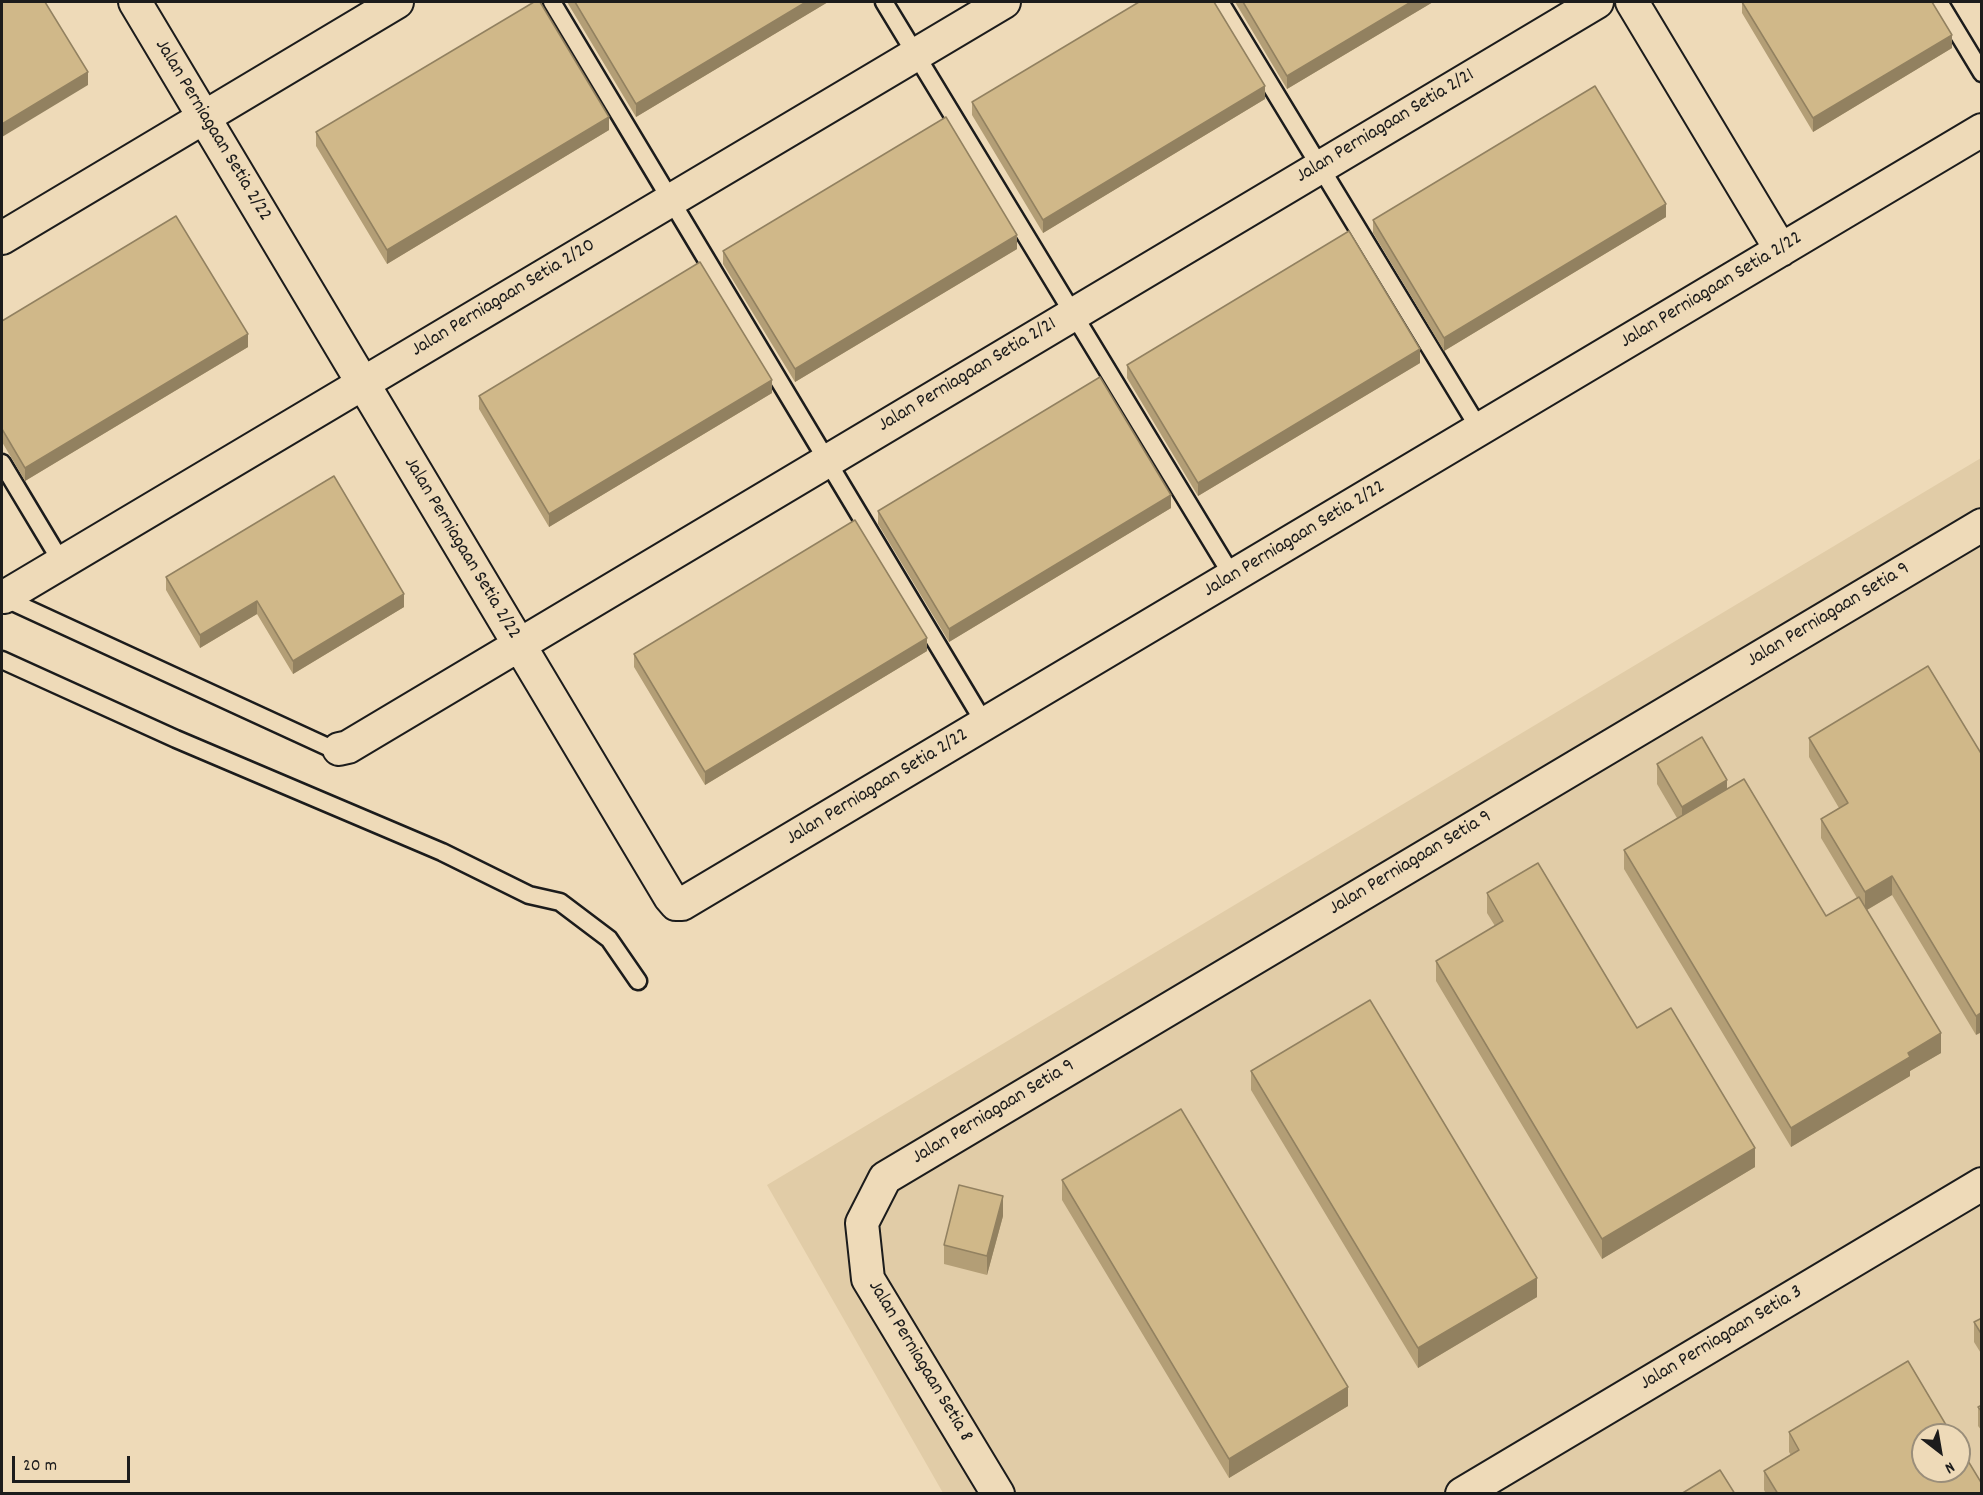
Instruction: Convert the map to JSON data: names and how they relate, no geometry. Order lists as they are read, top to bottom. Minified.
{"streets":{"street":["Jalan Perniagaan Setia 2/21","Jalan Perniagaan Setia 2/22","Jalan Perniagaan Setia 2/20","Jalan Perniagaan Setia 9","Jalan Perniagaan Setia 3","Jalan Perniagaan Setia 8"]},"crossings":[["Jalan Perniagaan Setia 2/21","Jalan Perniagaan Setia 2/22"],["Jalan Perniagaan Setia 2/22","Jalan Perniagaan Setia 2/20"],["Jalan Perniagaan Setia 9","Jalan Perniagaan Setia 8"]],"scale_bar":"20 m","north":"bottom right"}
